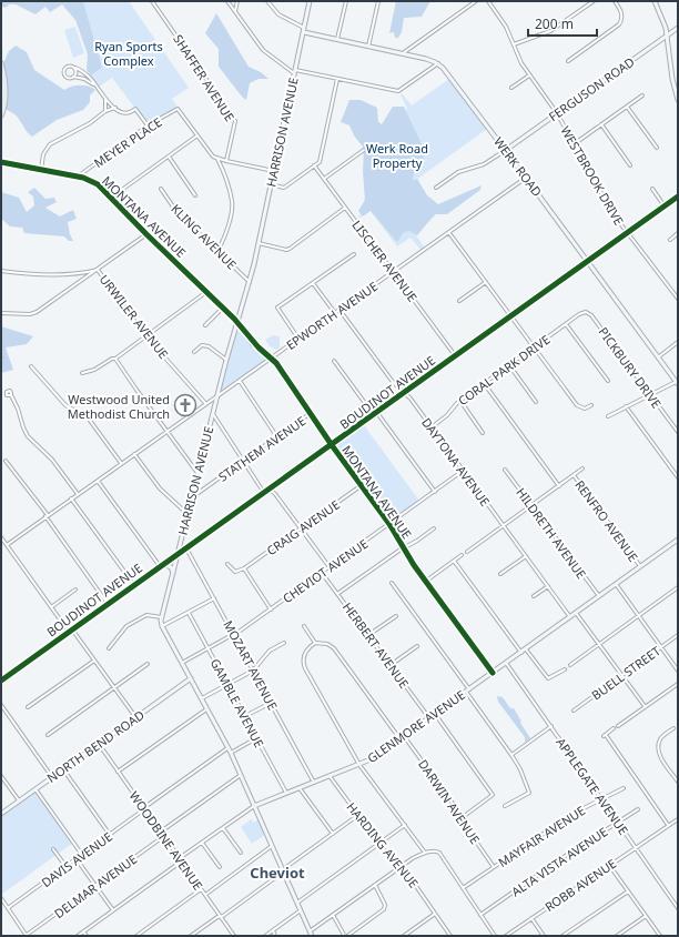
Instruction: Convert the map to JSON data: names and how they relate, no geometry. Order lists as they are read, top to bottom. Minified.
{"streets":{"street":["SHAFFER AVENUE","FERGUSON ROAD","HARRISON AVENUE","MEYER PLACE","WERK ROAD","WESTBROOK DRIVE","MONTANA AVENUE","KLING AVENUE","LISCHER AVENUE","EPWORTH AVENUE","URWILER AVENUE","PICKBURY DRIVE","CORAL PARK DRIVE","BOUDINOT AVENUE","STATHEM AVENUE","DAYTONA AVENUE","RENFRO AVENUE","CRAIG AVENUE","HILDRETH AVENUE","CHEVIOT AVENUE","HERBERT AVENUE","MOZART AVENUE","BUELL STREET","GAMBLE AVENUE","GLENMORE AVENUE","NORTH BEND ROAD","APPLEGATE AVENUE","DARWIN AVENUE","MAYFAIR AVENUE","WOODBINE AVENUE","HARDING AVENUE","DAVIS AVENUE","ALTA VISTA AVENUE","ROBB AVENUE","DELMAR AVENUE"]},"crossings":[["FERGUSON ROAD","WERK ROAD"],["FERGUSON ROAD","WESTBROOK DRIVE"],["HARRISON AVENUE","MONTANA AVENUE"],["HARRISON AVENUE","KLING AVENUE"],["HARRISON AVENUE","EPWORTH AVENUE"],["HARRISON AVENUE","BOUDINOT AVENUE"],["HARRISON AVENUE","STATHEM AVENUE"],["HARRISON AVENUE","CHEVIOT AVENUE"],["HARRISON AVENUE","GLENMORE AVENUE"],["HARRISON AVENUE","NORTH BEND ROAD"],["HARRISON AVENUE","DAVIS AVENUE"],["MEYER PLACE","MONTANA AVENUE"],["WERK ROAD","EPWORTH AVENUE"],["WERK ROAD","BOUDINOT AVENUE"],["WESTBROOK DRIVE","BOUDINOT AVENUE"],["MONTANA AVENUE","EPWORTH AVENUE"],["MONTANA AVENUE","BOUDINOT AVENUE"],["MONTANA AVENUE","STATHEM AVENUE"],["MONTANA AVENUE","CRAIG AVENUE"],["MONTANA AVENUE","CHEVIOT AVENUE"],["MONTANA AVENUE","GLENMORE AVENUE"],["LISCHER AVENUE","EPWORTH AVENUE"],["LISCHER AVENUE","BOUDINOT AVENUE"],["EPWORTH AVENUE","URWILER AVENUE"],["EPWORTH AVENUE","DAYTONA AVENUE"],["PICKBURY DRIVE","CORAL PARK DRIVE"],["CORAL PARK DRIVE","DAYTONA AVENUE"],["BOUDINOT AVENUE","DAYTONA AVENUE"],["BOUDINOT AVENUE","MOZART AVENUE"],["DAYTONA AVENUE","CHEVIOT AVENUE"],["DAYTONA AVENUE","GLENMORE AVENUE"],["RENFRO AVENUE","GLENMORE AVENUE"],["HILDRETH AVENUE","GLENMORE AVENUE"],["CHEVIOT AVENUE","HERBERT AVENUE"],["CHEVIOT AVENUE","MOZART AVENUE"],["CHEVIOT AVENUE","GAMBLE AVENUE"],["HERBERT AVENUE","GLENMORE AVENUE"],["MOZART AVENUE","GLENMORE AVENUE"],["GAMBLE AVENUE","GLENMORE AVENUE"],["GLENMORE AVENUE","APPLEGATE AVENUE"],["GLENMORE AVENUE","DARWIN AVENUE"],["GLENMORE AVENUE","WOODBINE AVENUE"],["GLENMORE AVENUE","HARDING AVENUE"],["NORTH BEND ROAD","WOODBINE AVENUE"],["APPLEGATE AVENUE","MAYFAIR AVENUE"],["APPLEGATE AVENUE","ALTA VISTA AVENUE"],["APPLEGATE AVENUE","ROBB AVENUE"],["DARWIN AVENUE","MAYFAIR AVENUE"],["WOODBINE AVENUE","DAVIS AVENUE"],["WOODBINE AVENUE","DELMAR AVENUE"]],"districts":["Cheviot"],"parks":["Ryan Sports Complex","Werk Road Property"],"places":{"church":["Westwood United Methodist Church"]},"scale_bar":"200 m"}
